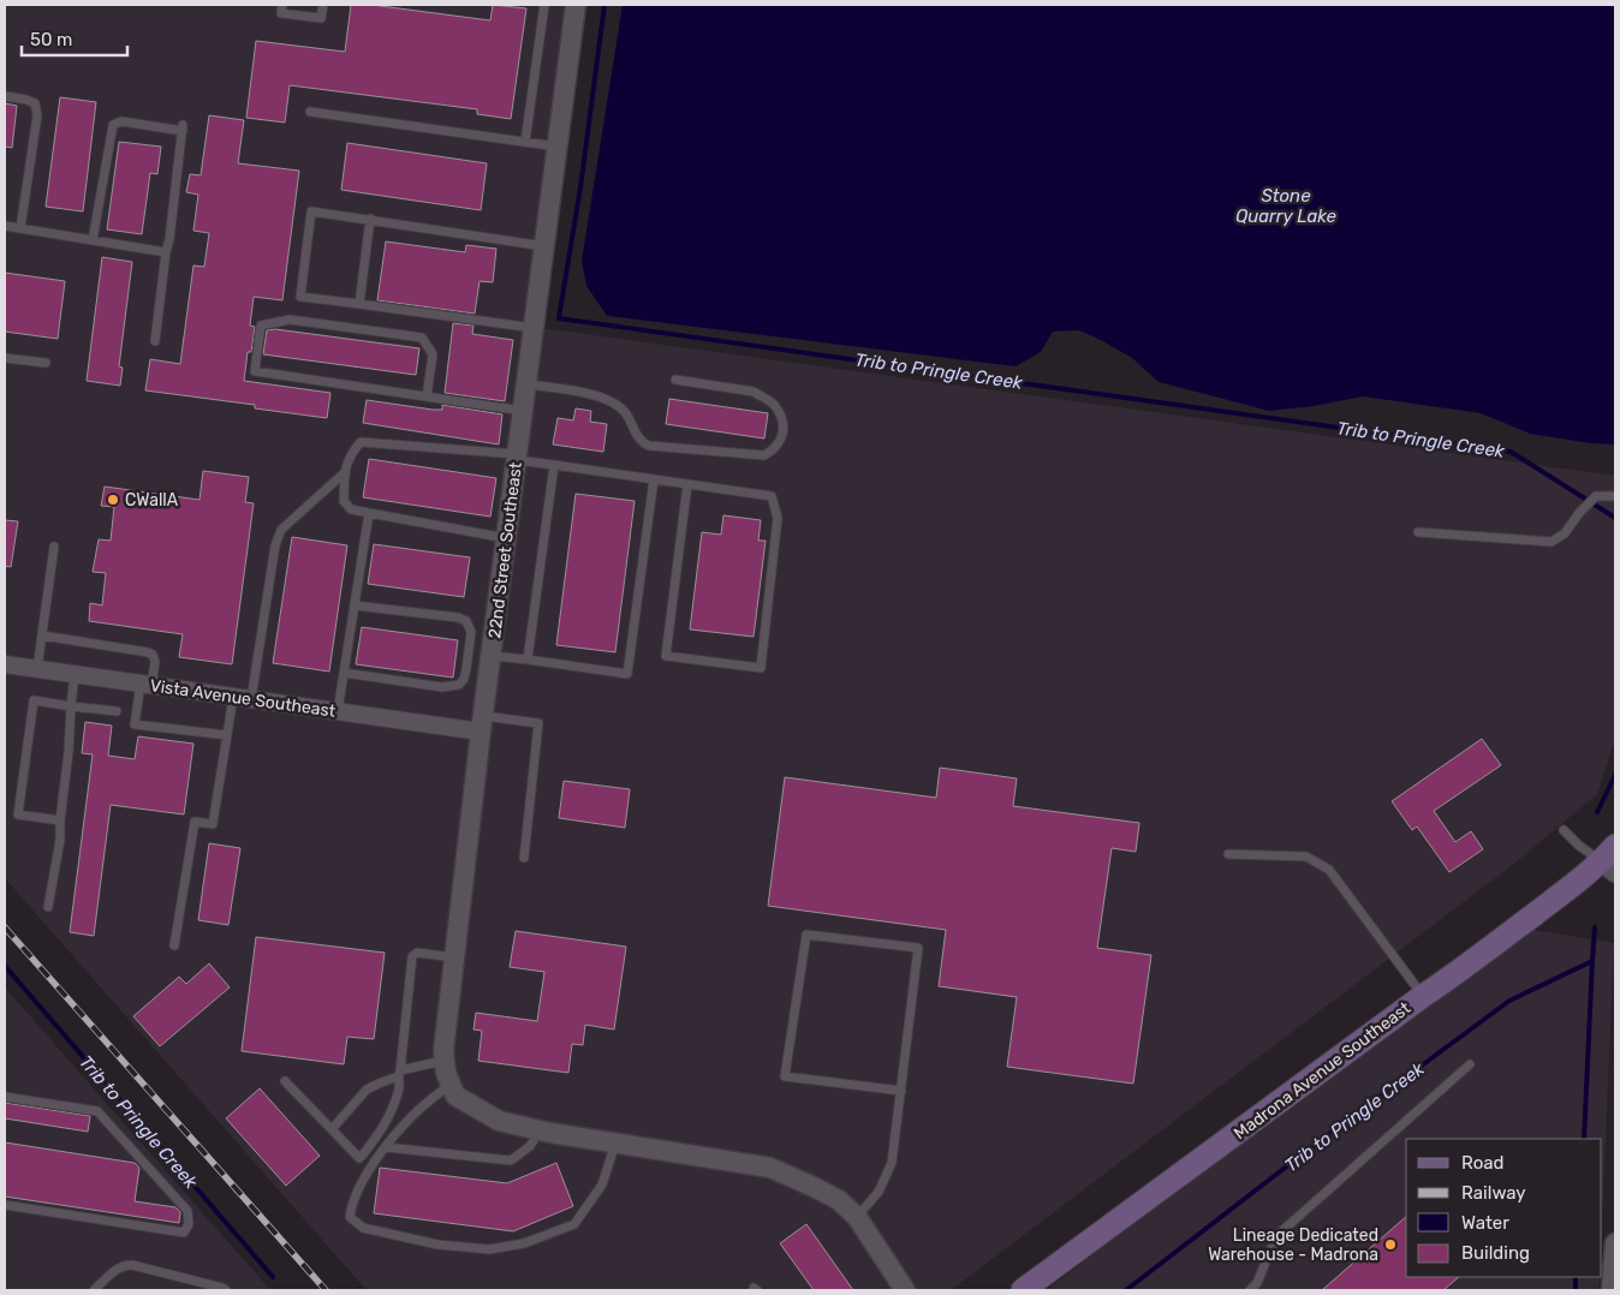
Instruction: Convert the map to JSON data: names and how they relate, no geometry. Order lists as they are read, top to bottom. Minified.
{"streets":{"main road":["Madrona Avenue Southeast"],"street":["22nd Street Southeast","Vista Avenue Southeast"]},"crossings":[["22nd Street Southeast","Vista Avenue Southeast"]],"water":["Stone Quarry Lake","Trib to Pringle Creek"],"places":["CWallA","Lineage Dedicated Warehouse - Madrona"],"legend":["Road","Railway","Water","Building"],"scale_bar":"50 m"}
